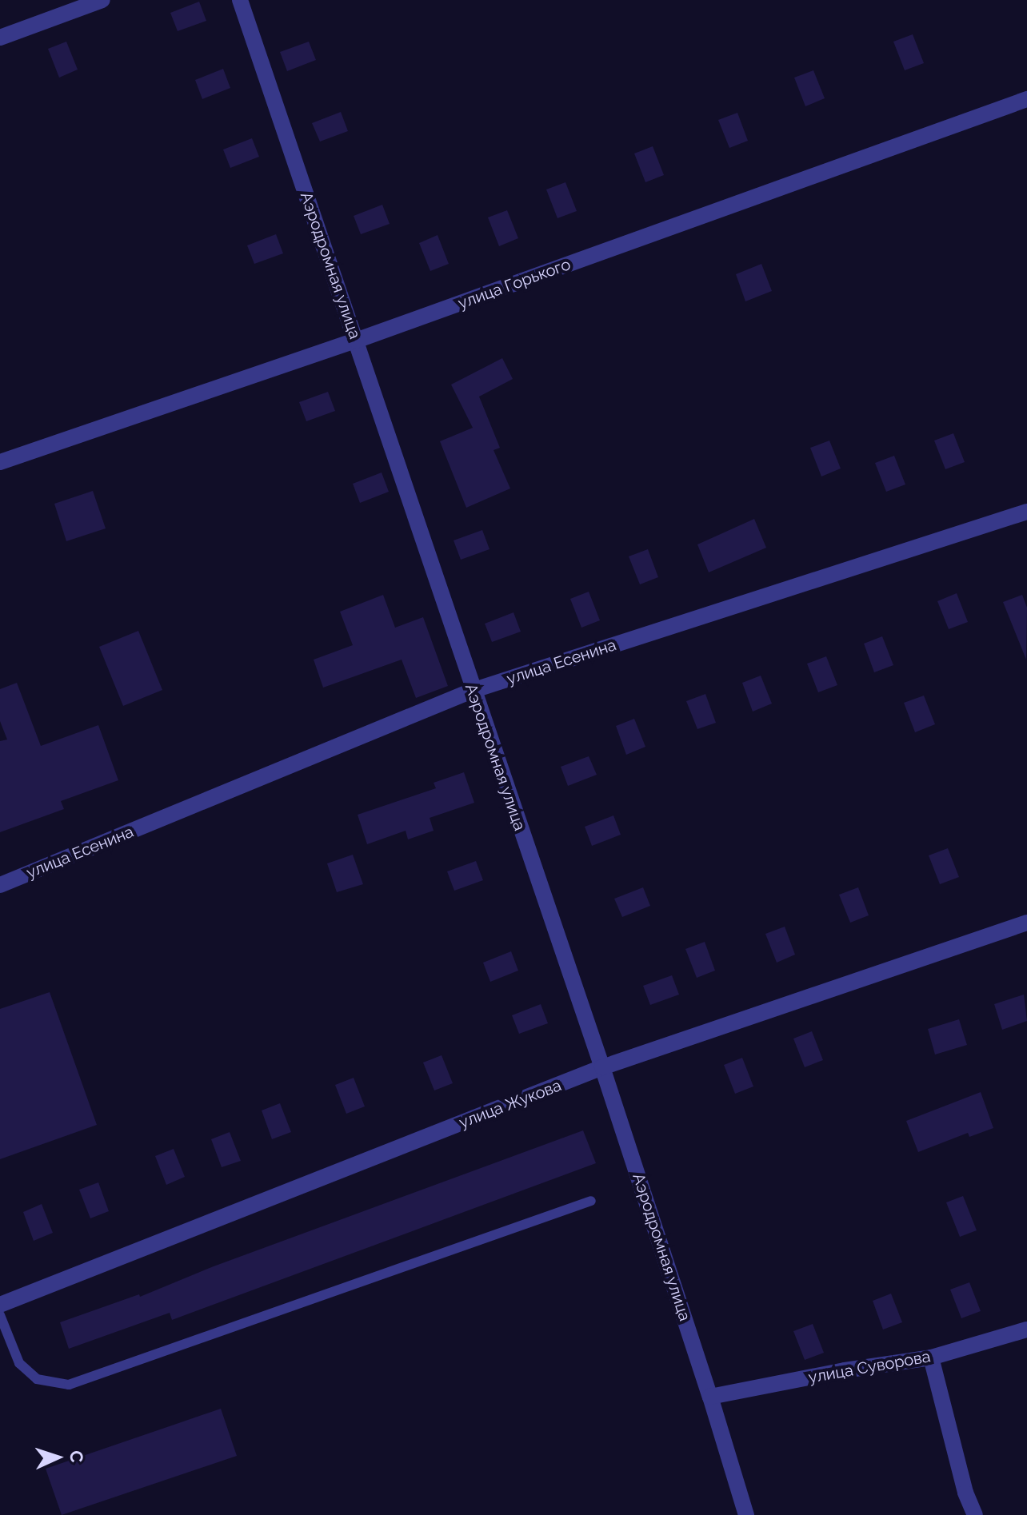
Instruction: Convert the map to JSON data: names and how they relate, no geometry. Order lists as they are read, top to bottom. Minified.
{"streets":{"street":["Аэродромная улица","улица Горького","улица Есенина","улица Жукова","улица Суворова"]},"crossings":[["Аэродромная улица","улица Горького"],["Аэродромная улица","улица Есенина"],["Аэродромная улица","улица Жукова"],["Аэродромная улица","улица Суворова"]],"north":"right"}
